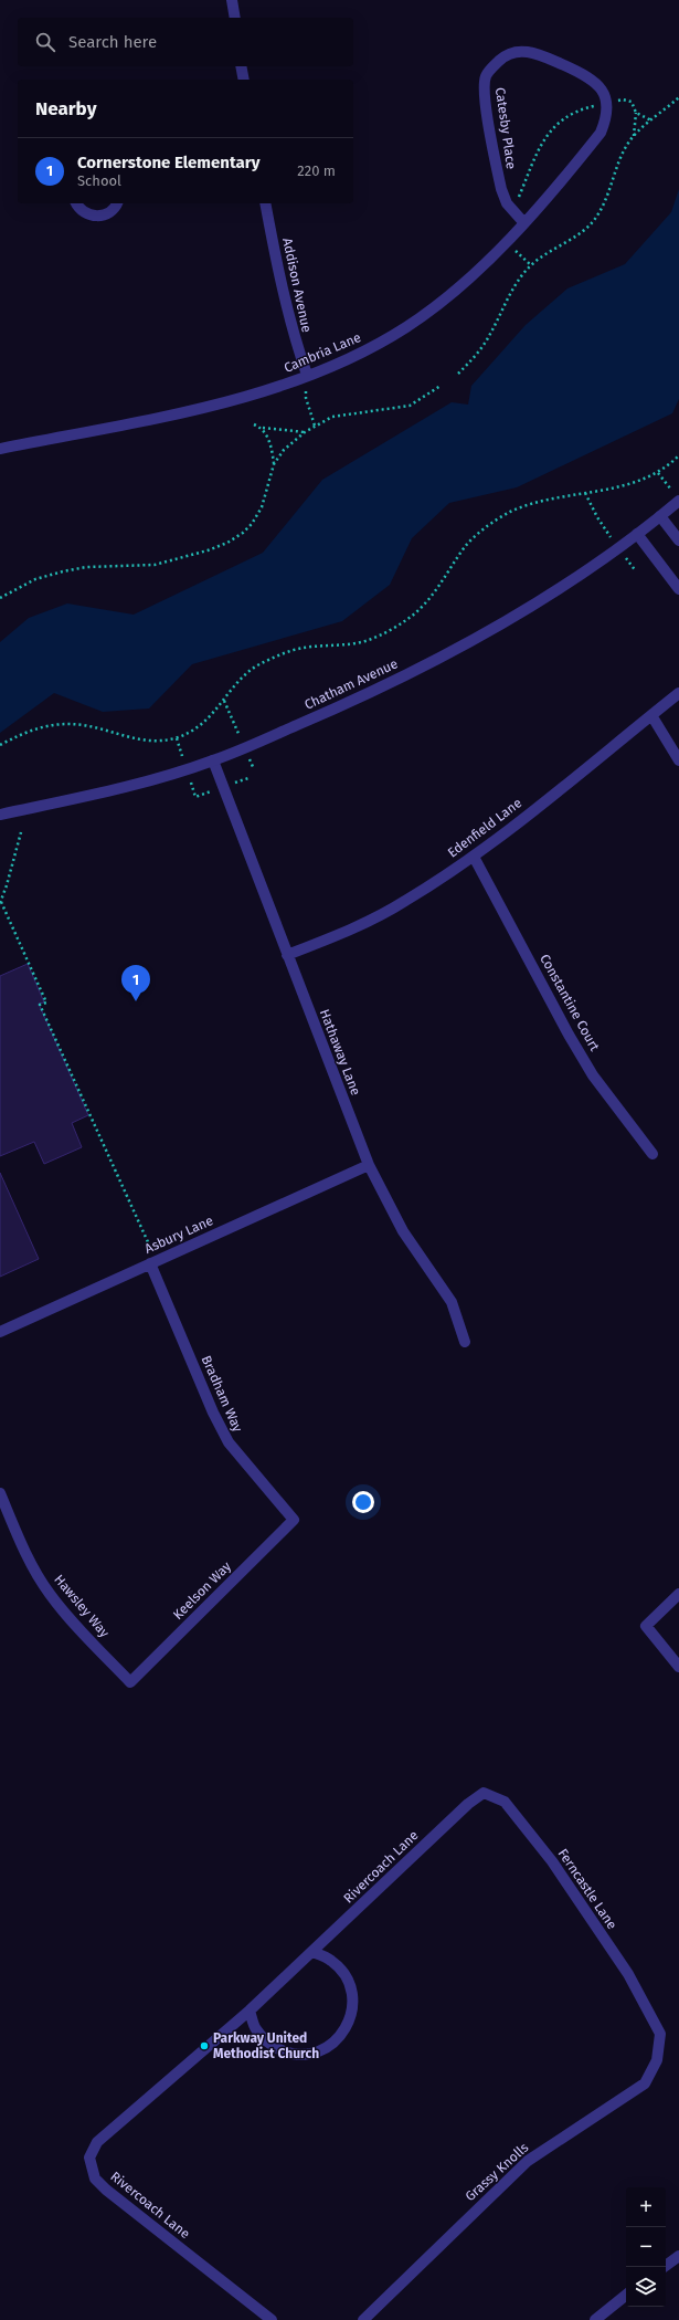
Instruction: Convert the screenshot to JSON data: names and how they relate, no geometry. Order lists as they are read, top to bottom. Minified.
{"streets":{"street":["Catesby Place","Addison Avenue","Cambria Lane","Chatham Avenue","Edenfield Lane","Constantine Court","Hathaway Lane","Asbury Lane","Bradham Way","Keelson Way","Hawsley Way","Rivercoach Lane","Ferncastle Lane","Grassy Knolls"]},"crossings":[["Catesby Place","Cambria Lane"],["Addison Avenue","Cambria Lane"],["Chatham Avenue","Hathaway Lane"],["Edenfield Lane","Constantine Court"],["Edenfield Lane","Hathaway Lane"],["Hathaway Lane","Asbury Lane"],["Asbury Lane","Bradham Way"],["Bradham Way","Keelson Way"],["Keelson Way","Hawsley Way"],["Rivercoach Lane","Ferncastle Lane"],["Ferncastle Lane","Grassy Knolls"]],"places":["Parkway United Methodist Church"],"page":{"search":"Search here","heading":"Nearby","list":[{"mark":"1","name":"Cornerstone Elementary","note":"School","value":"220 m"}],"pins":"1","map_buttons":["+","−"]}}
